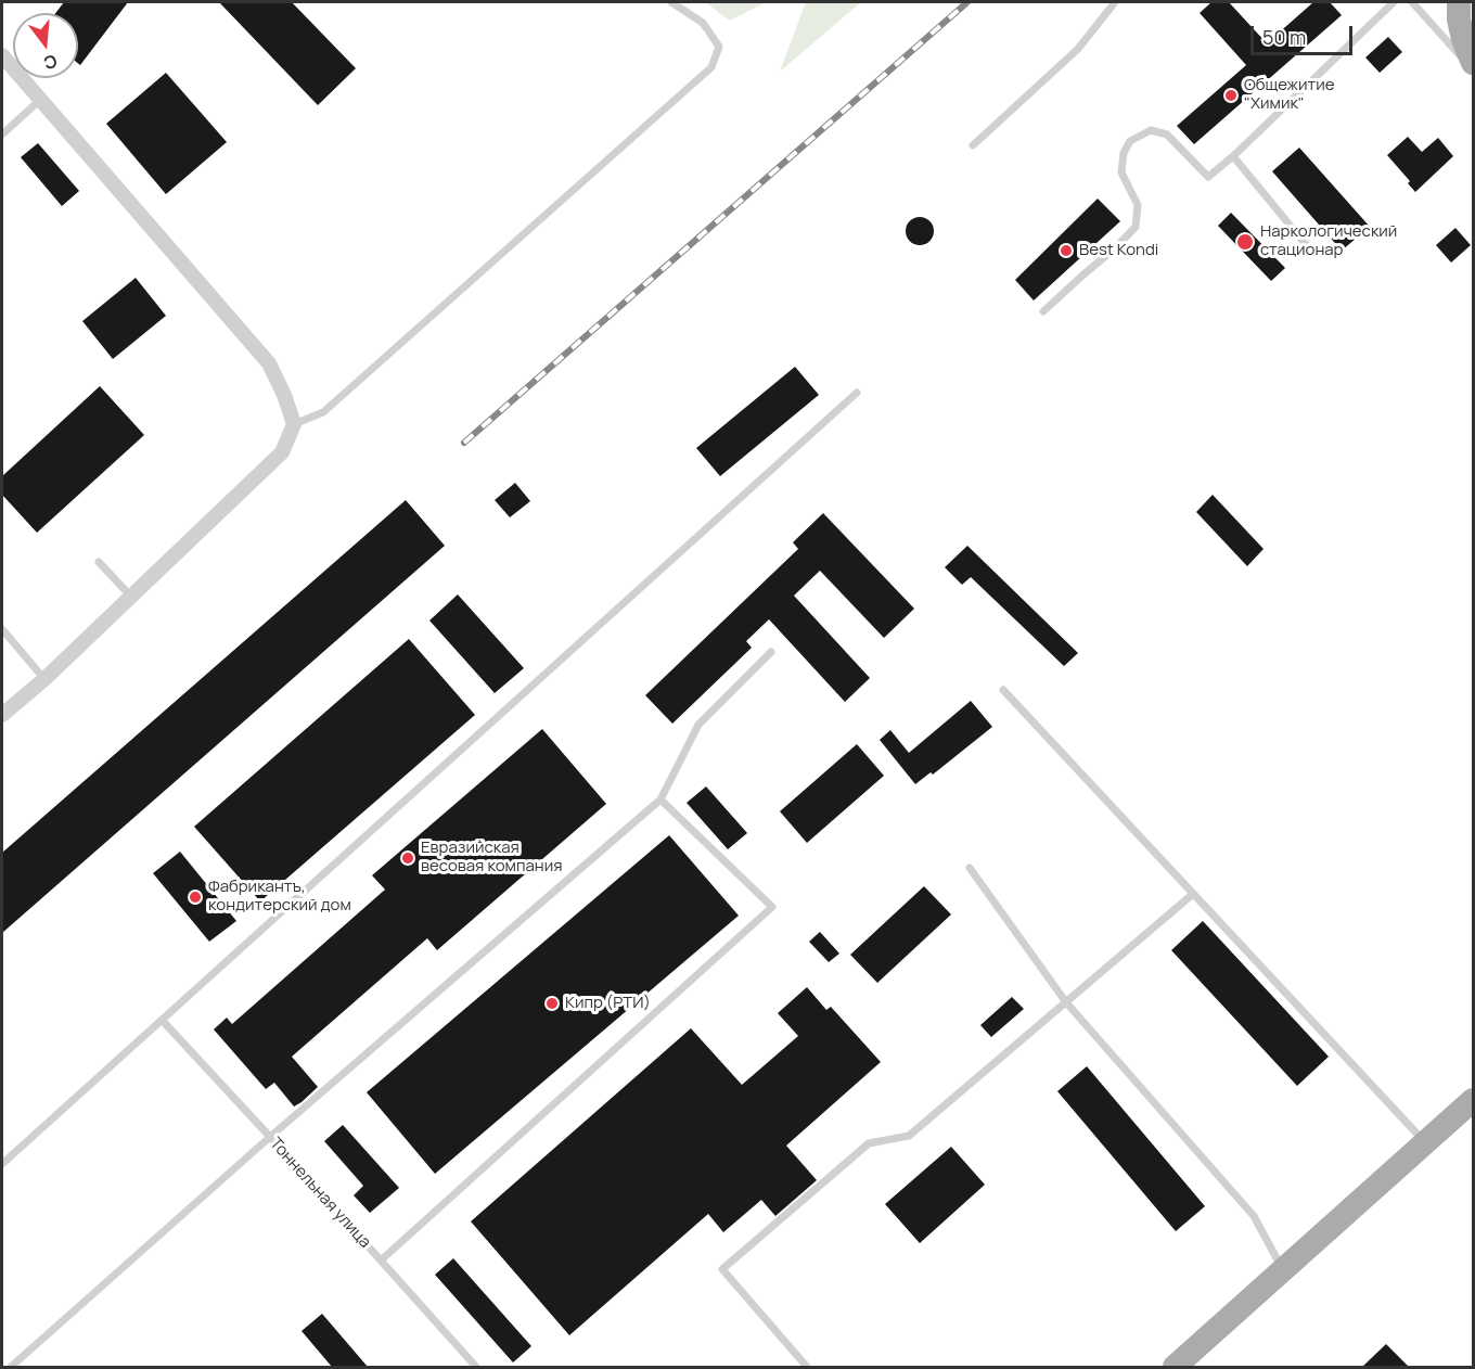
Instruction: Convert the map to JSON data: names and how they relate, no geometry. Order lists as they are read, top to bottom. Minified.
{"streets":{"lane":["Тоннельная улица"]},"places":["Общежитие \"Химик\"","Наркологический стационар","Best Kondi","Евразийская весовая компания","Фабрикантъ, кондитерский дом","Кипр (РТИ)"],"scale_bar":"50 m","north":"bottom"}
